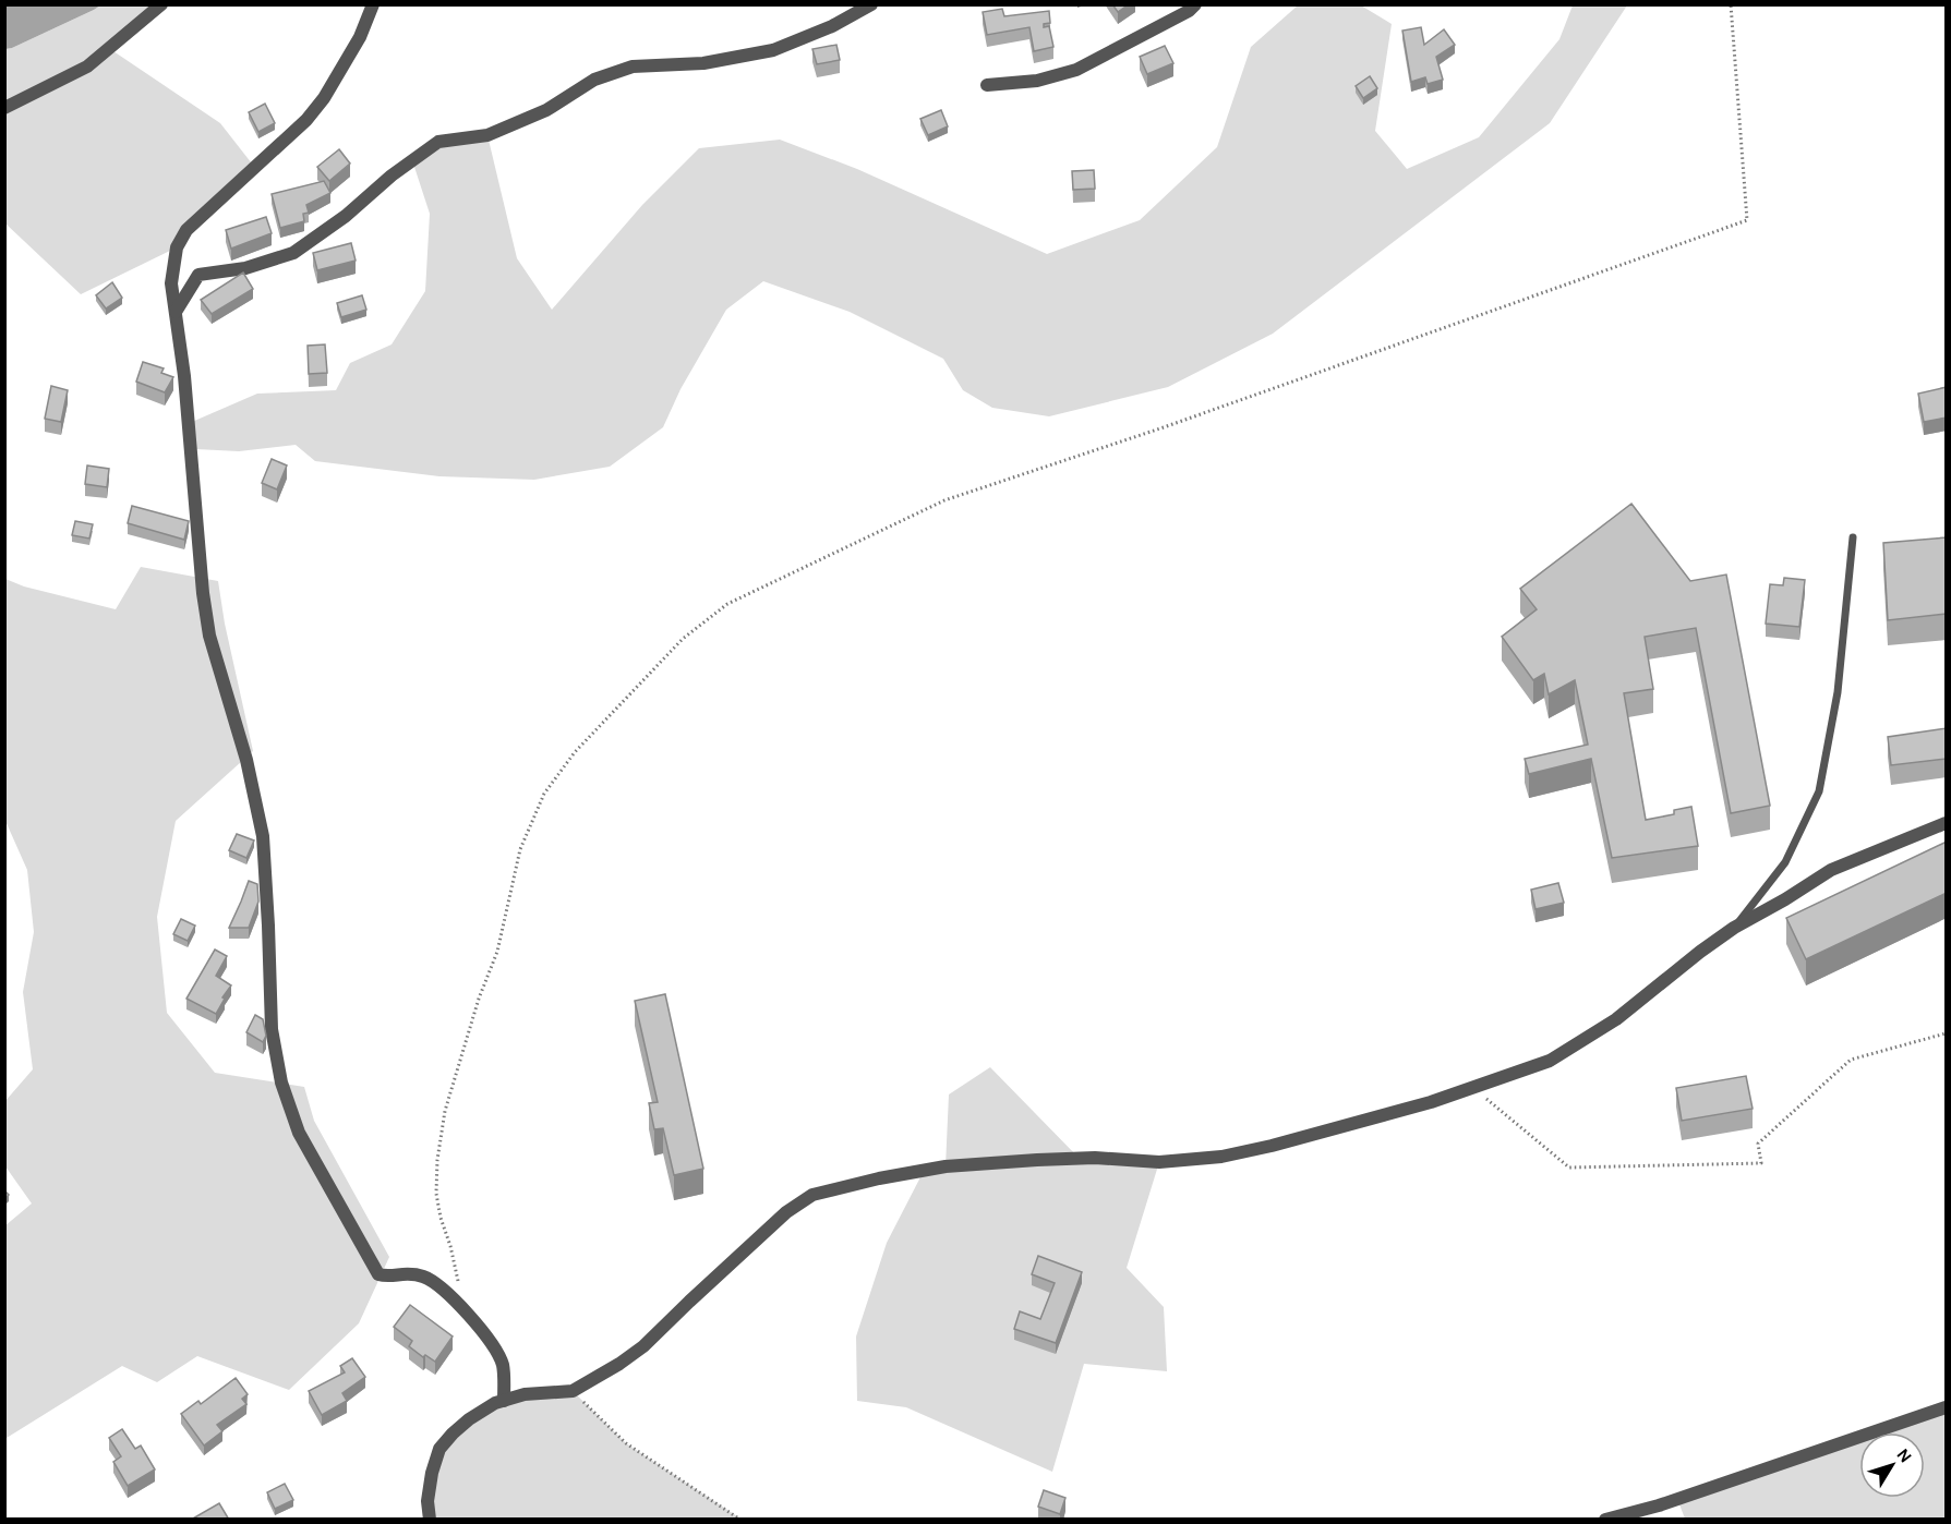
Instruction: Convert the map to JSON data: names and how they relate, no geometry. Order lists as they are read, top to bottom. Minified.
{"north":"top right"}
